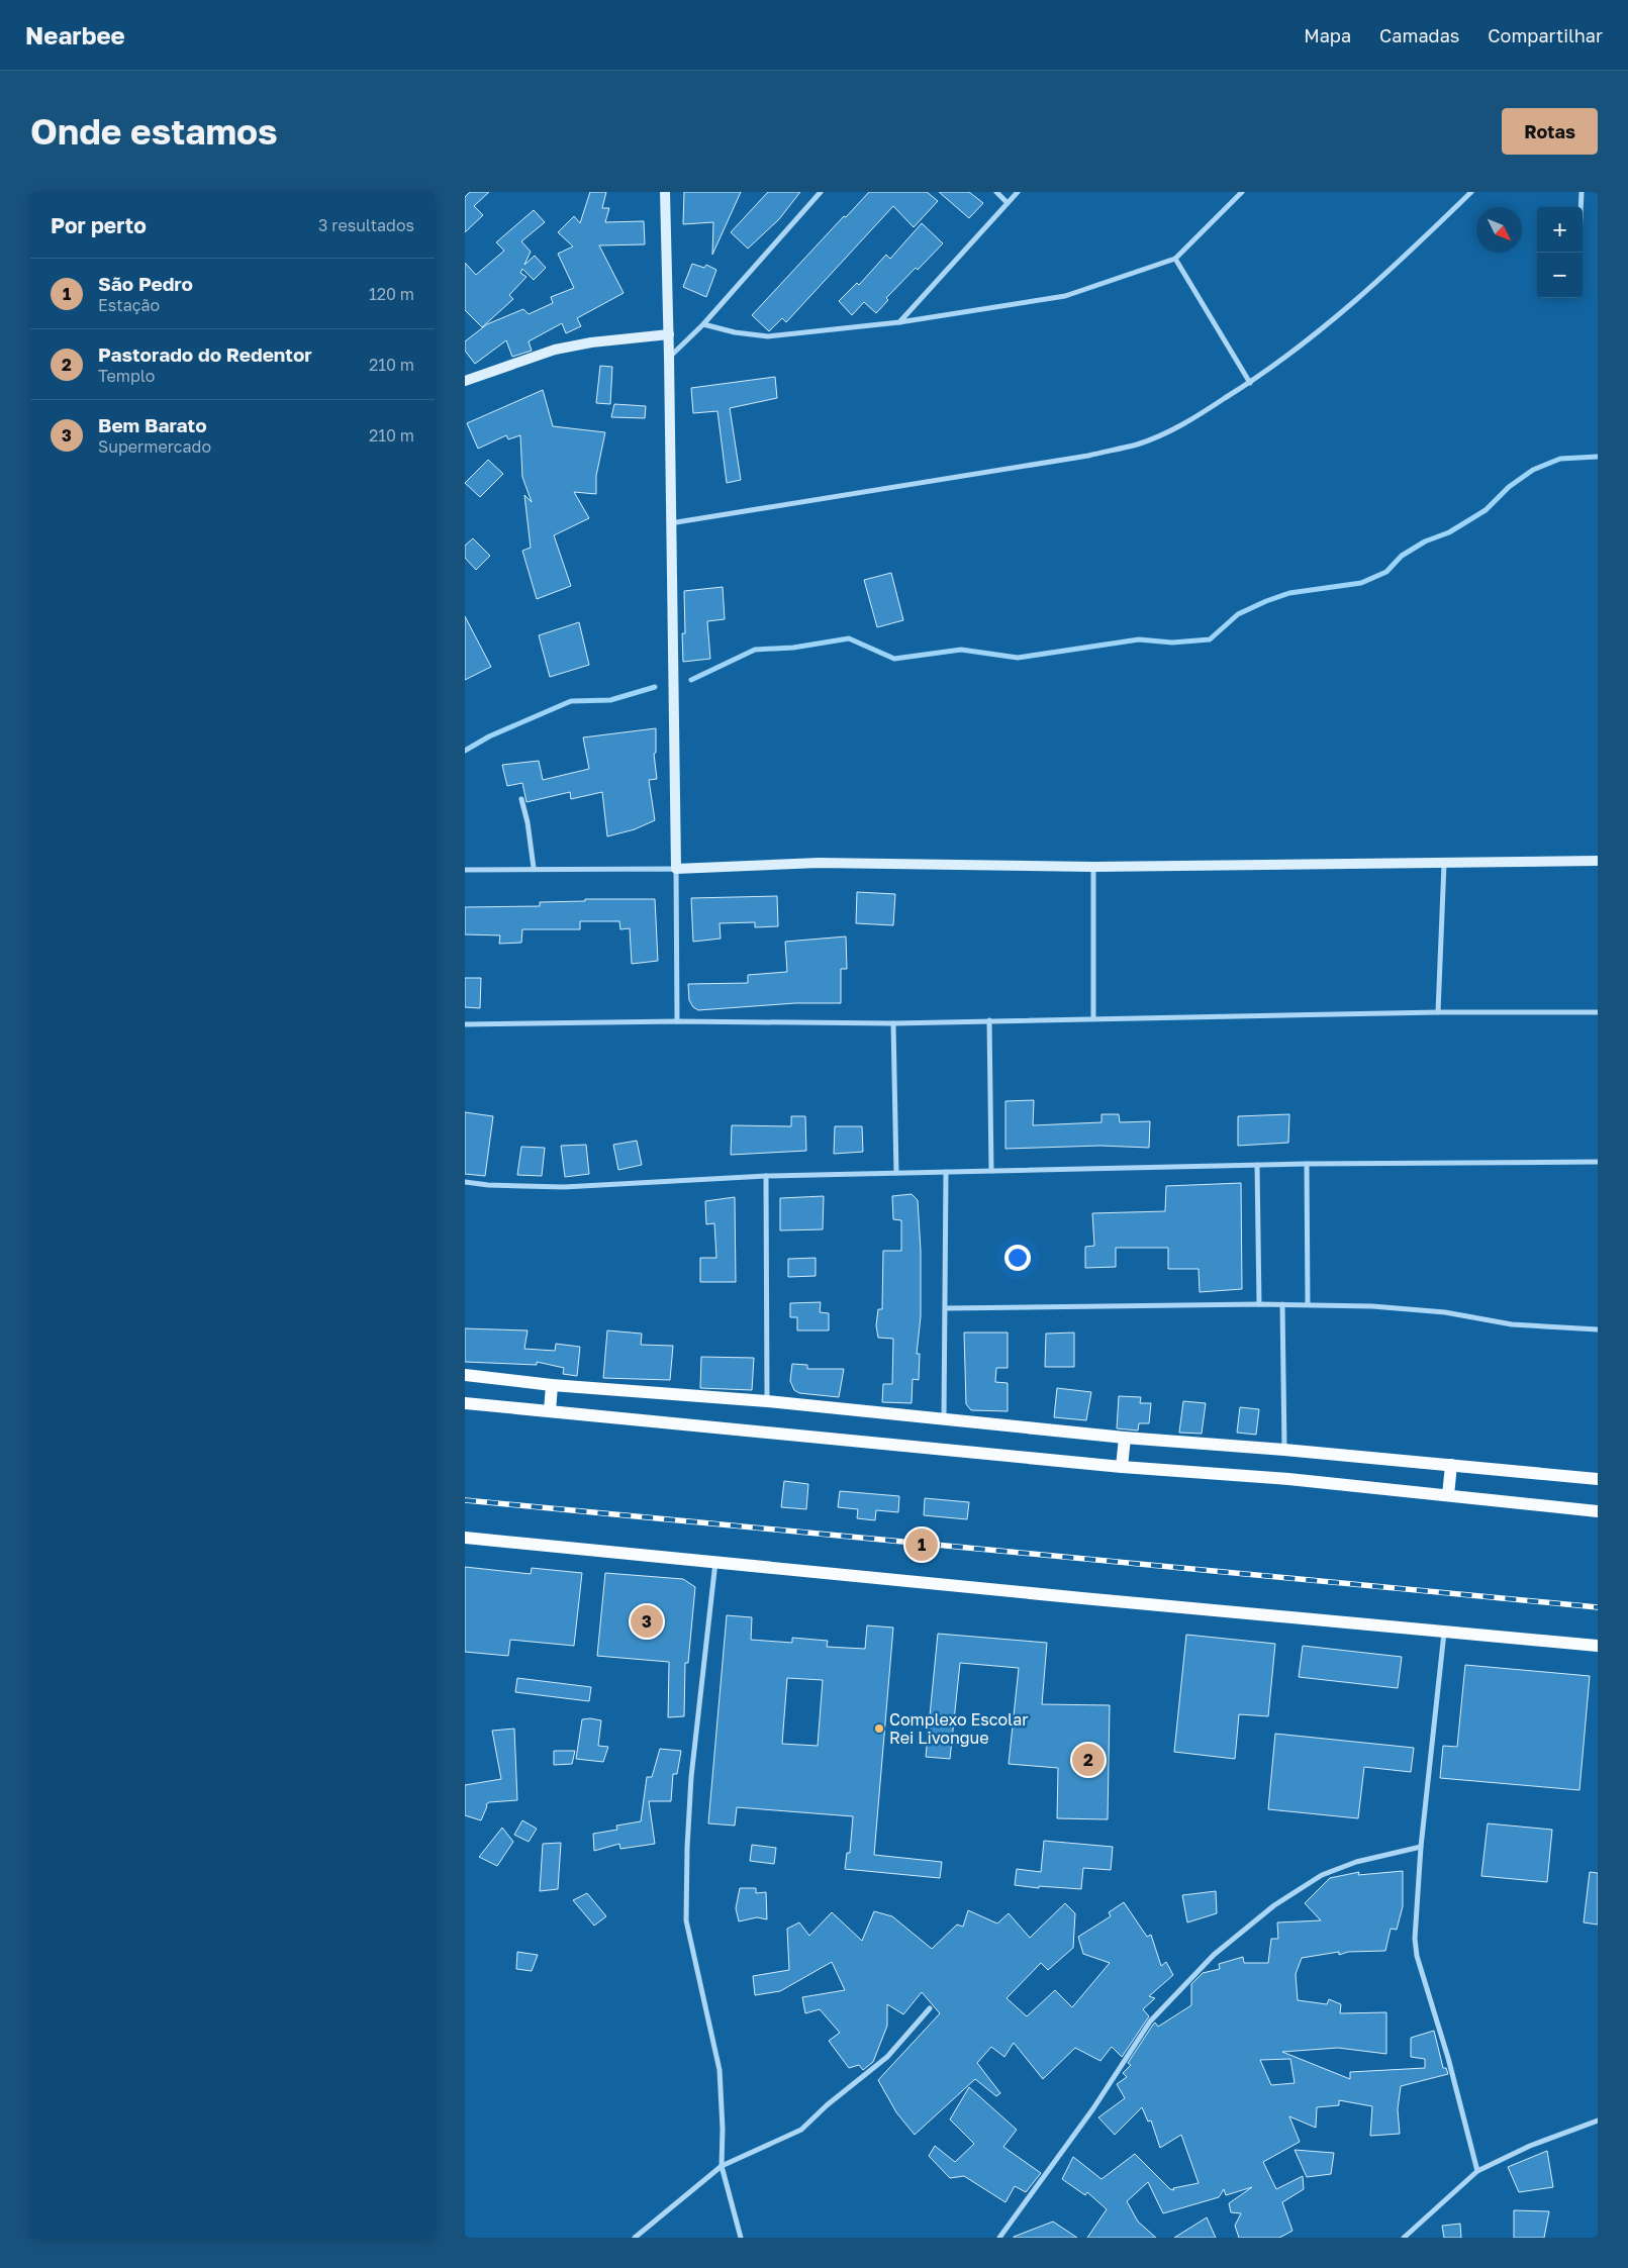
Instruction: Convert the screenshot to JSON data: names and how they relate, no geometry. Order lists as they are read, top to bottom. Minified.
{"places":["Complexo Escolar Rei Livongue"],"north":"bottom right","page":{"header":"Nearbee","nav":["Mapa","Camadas","Compartilhar"],"buttons":"Rotas","title":"Onde estamos","heading":["Por perto","3 resultados"],"map_buttons":["+","−"],"list":[{"mark":"1","name":"São Pedro","note":"Estação","value":"120 m"},{"mark":"2","name":"Pastorado do Redentor","note":"Templo","value":"210 m"},{"mark":"3","name":"Bem Barato","note":"Supermercado","value":"210 m"}],"pins":["1","3","2"]}}
